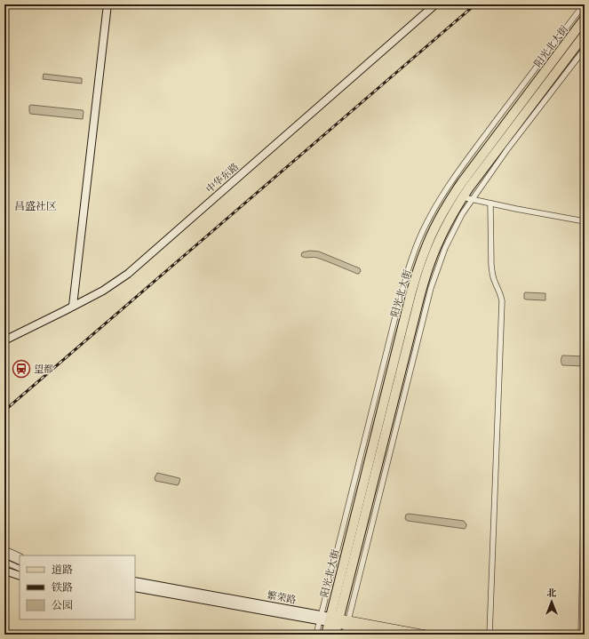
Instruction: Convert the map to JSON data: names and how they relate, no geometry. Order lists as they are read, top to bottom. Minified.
{"streets":{"highway":["阳光北大街"],"main road":["繁荣路"],"street":["中华东路"]},"crossings":[["阳光北大街","繁荣路"]],"districts":["昌盛社区"],"places":{"station":["望都"]},"legend":["道路","铁路","公园"],"north":"top"}
